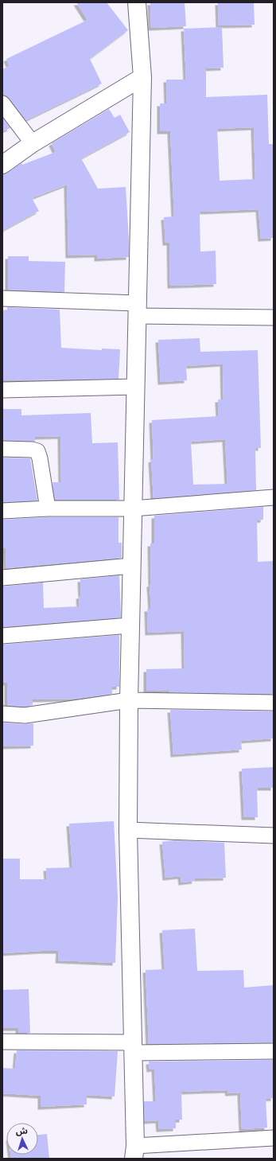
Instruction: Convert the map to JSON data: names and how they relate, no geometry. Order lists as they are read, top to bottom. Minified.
{"north":"top"}
